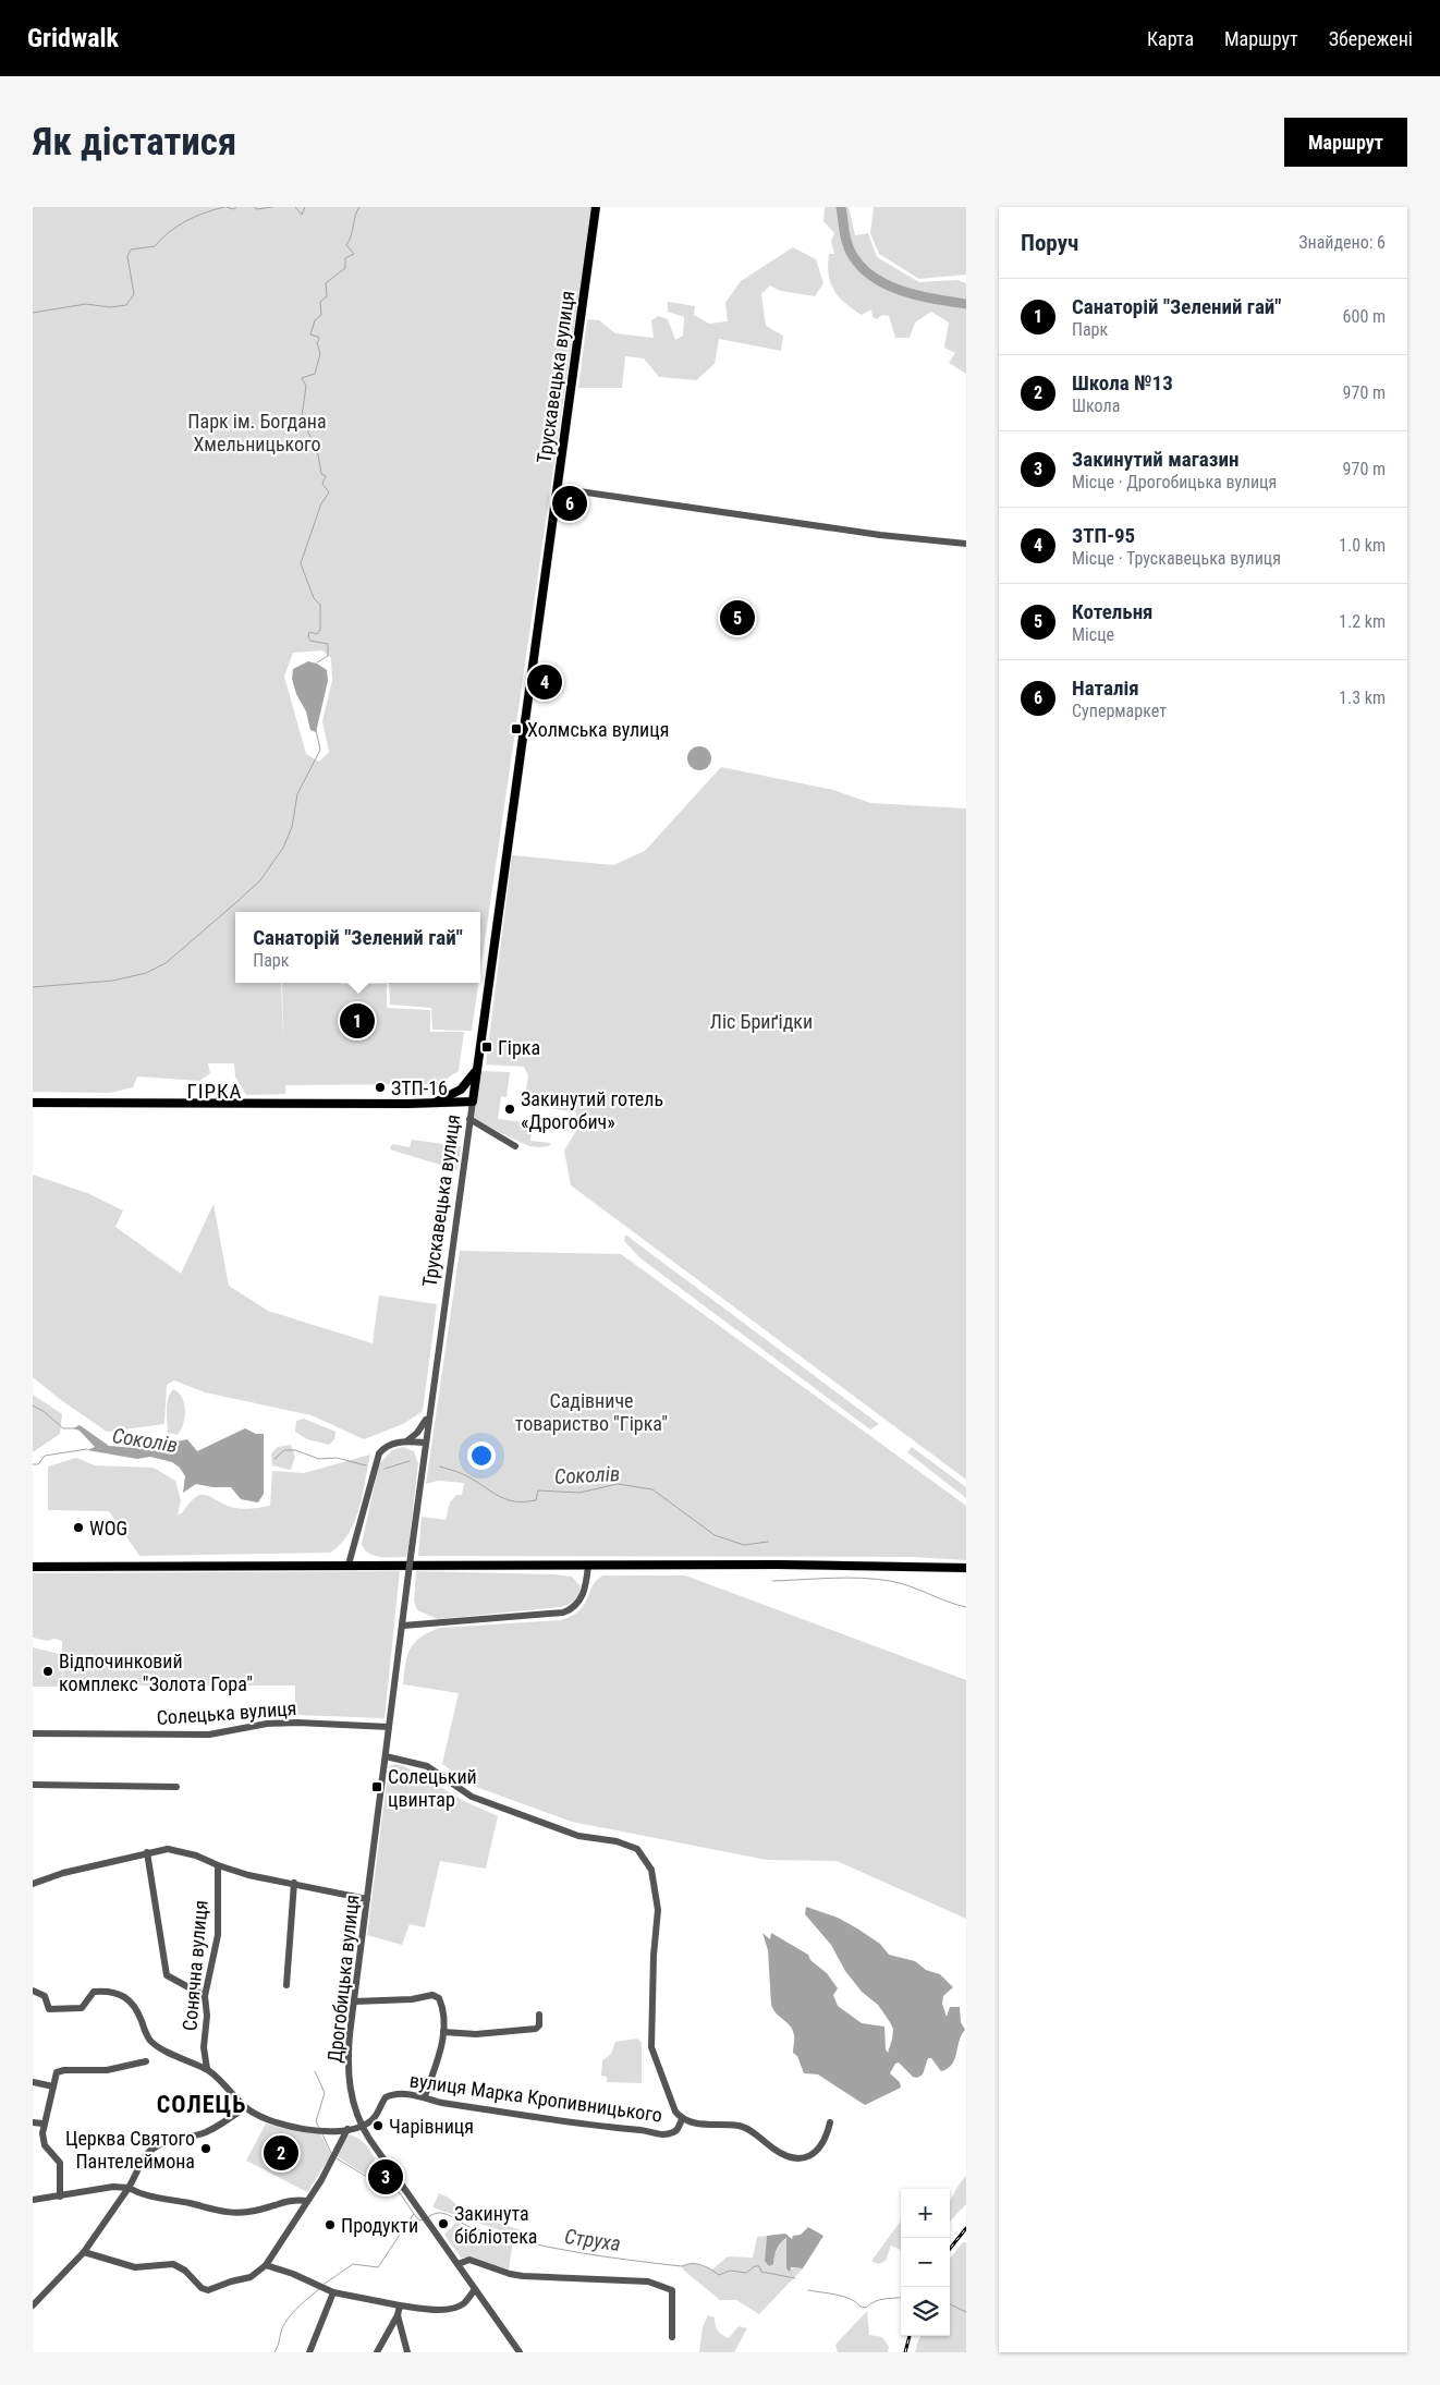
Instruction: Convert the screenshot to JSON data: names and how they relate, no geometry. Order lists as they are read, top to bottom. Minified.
{"streets":{"main road":["Трускавецька вулиця"],"street":["Солецька вулиця","Сонячна вулиця","Дрогобицька вулиця","вулиця Марка Кропивницького"]},"crossings":[["Трускавецька вулиця","Дрогобицька вулиця"],["Солецька вулиця","Дрогобицька вулиця"],["Дрогобицька вулиця","вулиця Марка Кропивницького"]],"districts":["ГІРКА","СОЛЕЦЬ"],"water":["Соколів","Струха"],"parks":["Парк ім. Богдана Хмельницького","Ліс Бриґідки","Садівниче товариство \"Гірка\""],"places":{"transit":["Холмська вулиця","Гірка","Солецький цвинтар"],"other":["ЗТП-16","Закинутий готель «Дрогобич»","WOG","Відпочинковий комплекс \"Золота Гора\"","Чарівниця","Церква Святого Пантелеймона","Закинута бібліотека","Продукти"]},"page":{"header":"Gridwalk","nav":["Карта","Маршрут","Збережені"],"buttons":"Маршрут","title":"Як дістатися","heading":["Поруч","Знайдено: 6"],"list":[{"mark":"1","name":"Санаторій \"Зелений гай\"","note":"Парк","value":"600 m"},{"mark":"2","name":"Школа №13","note":"Школа","value":"970 m"},{"mark":"3","name":"Закинутий магазин","note":"Місце · Дрогобицька вулиця","value":"970 m"},{"mark":"4","name":"ЗТП-95","note":"Місце · Трускавецька вулиця","value":"1.0 km"},{"mark":"5","name":"Котельня","note":"Місце","value":"1.2 km"},{"mark":"6","name":"Наталія","note":"Супермаркет","value":"1.3 km"}],"pins":["6","5","4","1","2","3"],"popup":["Санаторій \"Зелений гай\"","Парк"],"map_buttons":["+","−"]}}
